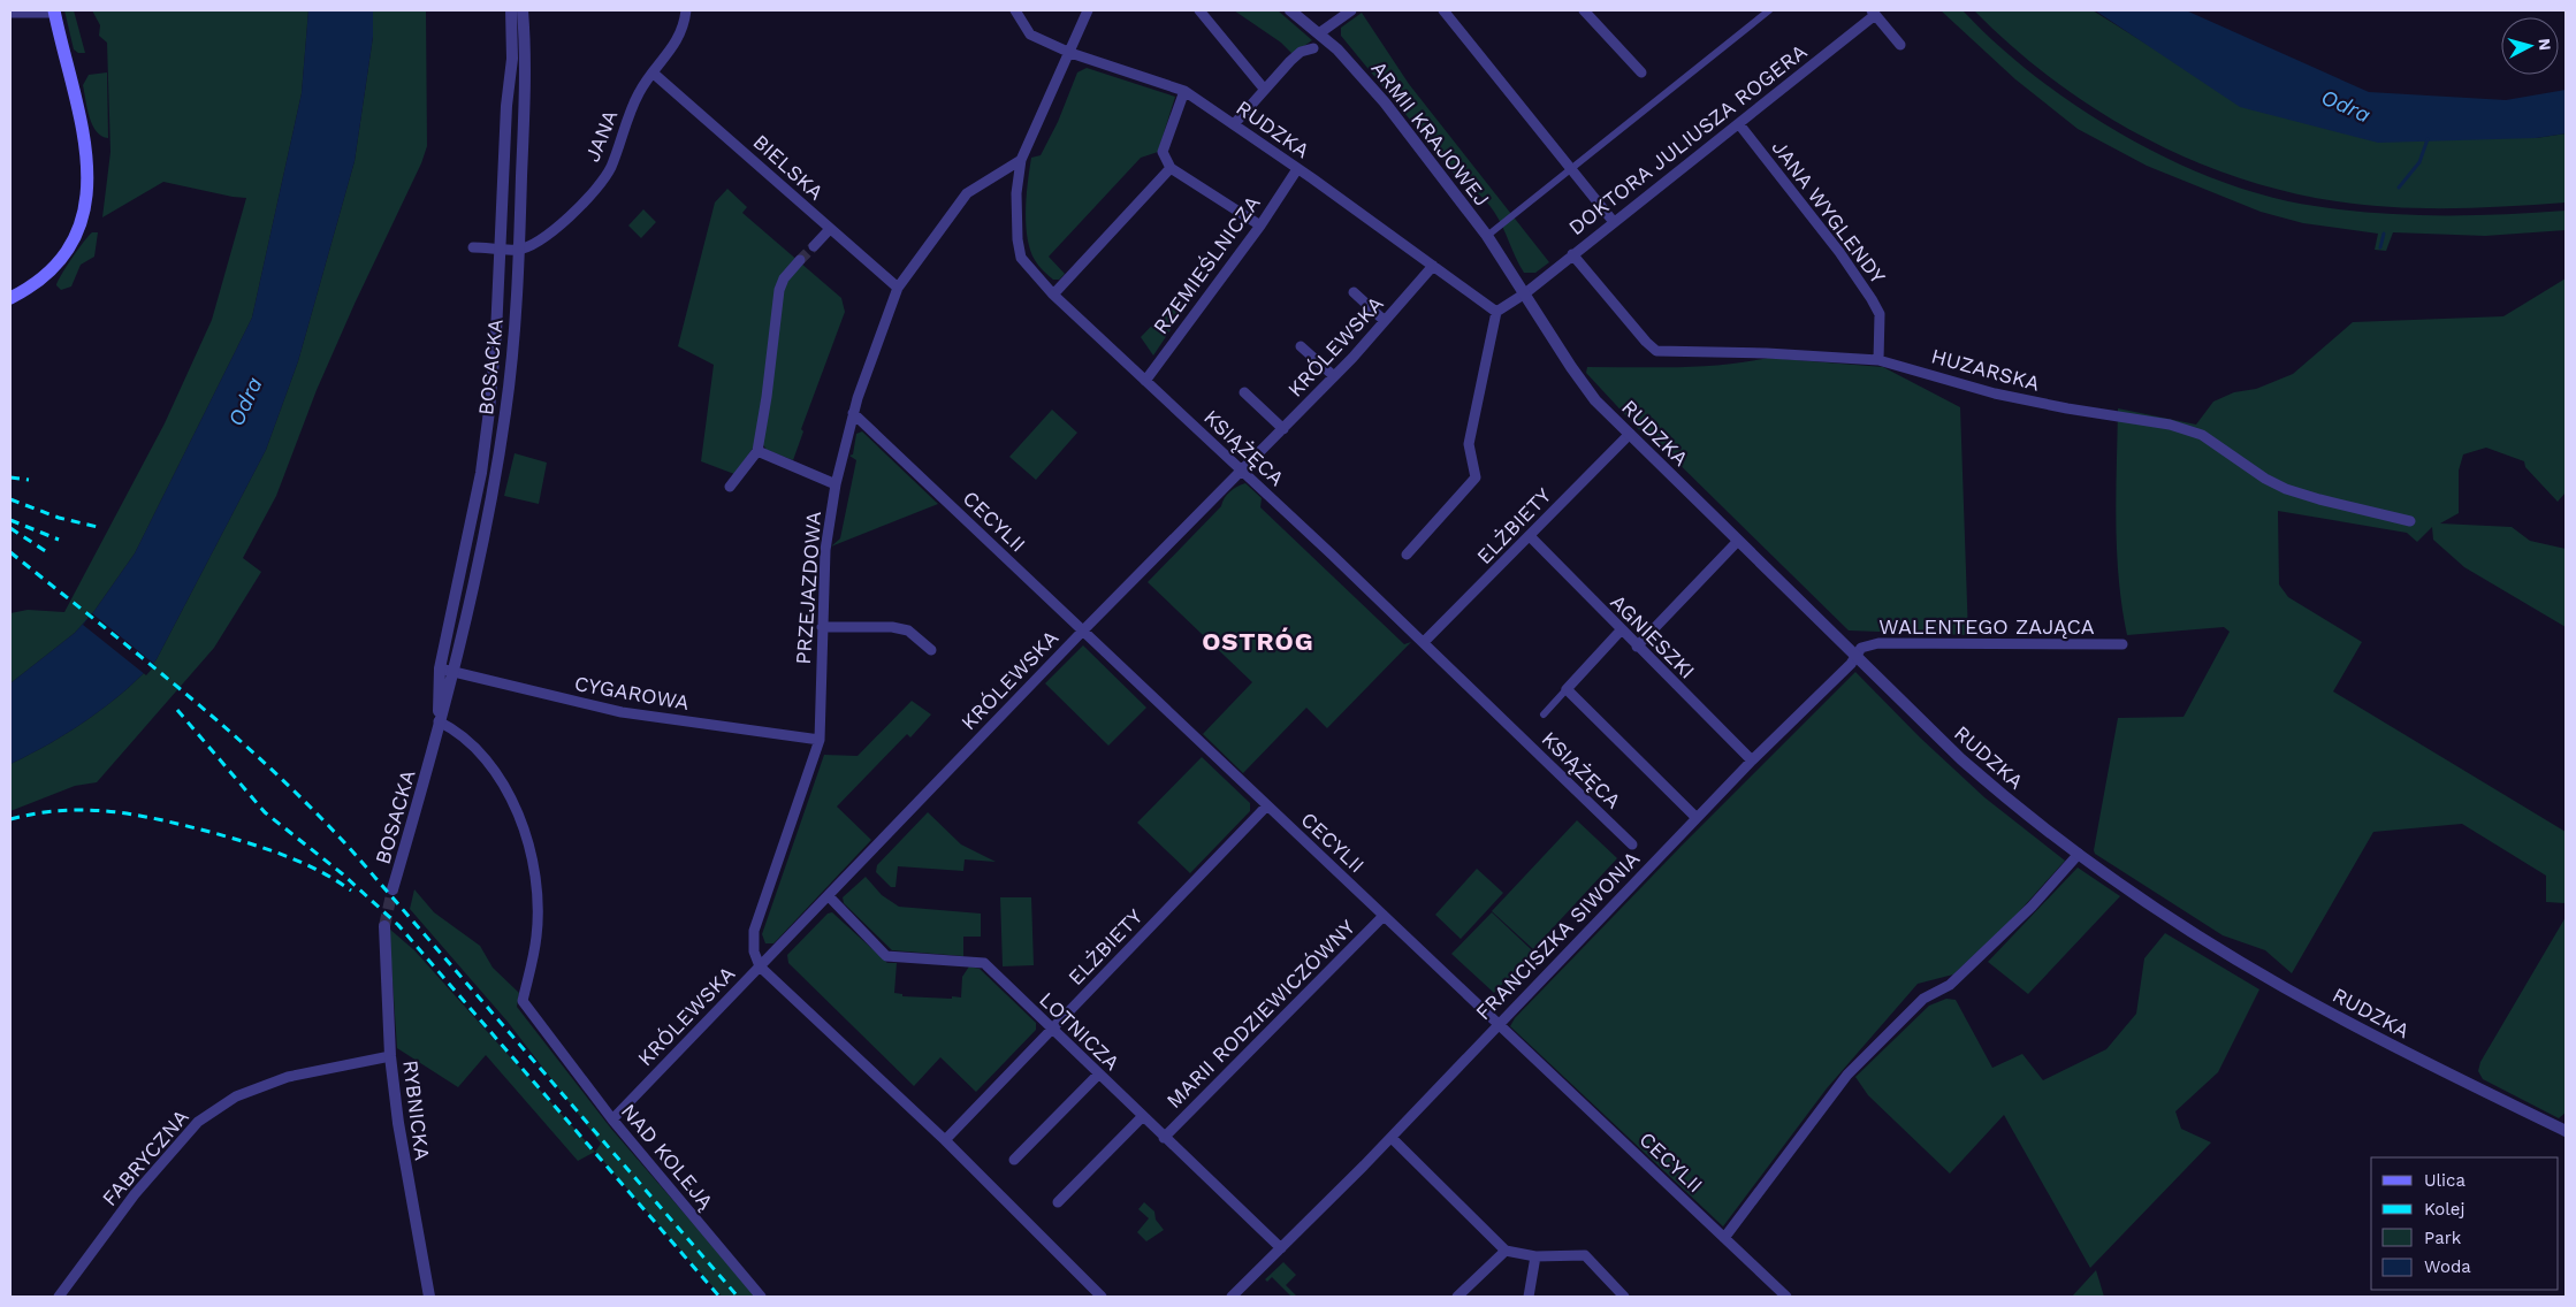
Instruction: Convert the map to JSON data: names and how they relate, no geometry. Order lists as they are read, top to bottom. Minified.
{"streets":{"street":["RUDZKA","ARMII KRAJOWEJ","JANA","DOKTORA JULIUSZA ROGERA","BIELSKA","JANA WYGLENDY","RZEMIEŚLNICZA","KRÓLEWSKA","BOSACKA","HUZARSKA","KSIĄŻĘCA","CECYLII","ELŻBIETY","PRZEJAZDOWA","WALENTEGO ZAJĄCA","AGNIESZKI","CYGAROWA","FRANCISZKA SIWONIA","MARII RODZIEWICZÓWNY","LOTNICZA","RYBNICKA","NAD KOLEJĄ","FABRYCZNA"]},"crossings":[["RUDZKA","ARMII KRAJOWEJ"],["RUDZKA","DOKTORA JULIUSZA ROGERA"],["RUDZKA","RZEMIEŚLNICZA"],["RUDZKA","KRÓLEWSKA"],["RUDZKA","KSIĄŻĘCA"],["RUDZKA","ELŻBIETY"],["RUDZKA","WALENTEGO ZAJĄCA"],["ARMII KRAJOWEJ","DOKTORA JULIUSZA ROGERA"],["JANA","BIELSKA"],["JANA","BOSACKA"],["DOKTORA JULIUSZA ROGERA","JANA WYGLENDY"],["DOKTORA JULIUSZA ROGERA","HUZARSKA"],["BIELSKA","PRZEJAZDOWA"],["JANA WYGLENDY","HUZARSKA"],["RZEMIEŚLNICZA","KSIĄŻĘCA"],["KRÓLEWSKA","KSIĄŻĘCA"],["KRÓLEWSKA","CECYLII"],["KRÓLEWSKA","PRZEJAZDOWA"],["KRÓLEWSKA","LOTNICZA"],["KRÓLEWSKA","NAD KOLEJĄ"],["BOSACKA","CYGAROWA"],["BOSACKA","NAD KOLEJĄ"],["KSIĄŻĘCA","ELŻBIETY"],["KSIĄŻĘCA","PRZEJAZDOWA"],["CECYLII","ELŻBIETY"],["CECYLII","PRZEJAZDOWA"],["CECYLII","FRANCISZKA SIWONIA"],["CECYLII","MARII RODZIEWICZÓWNY"],["ELŻBIETY","AGNIESZKI"],["ELŻBIETY","LOTNICZA"],["PRZEJAZDOWA","CYGAROWA"],["WALENTEGO ZAJĄCA","AGNIESZKI"],["WALENTEGO ZAJĄCA","FRANCISZKA SIWONIA"],["AGNIESZKI","FRANCISZKA SIWONIA"],["FRANCISZKA SIWONIA","LOTNICZA"],["MARII RODZIEWICZÓWNY","LOTNICZA"],["RYBNICKA","FABRYCZNA"]],"districts":["OSTRÓG"],"water":["Odra"],"legend":["Ulica","Kolej","Park","Woda"],"north":"right"}
